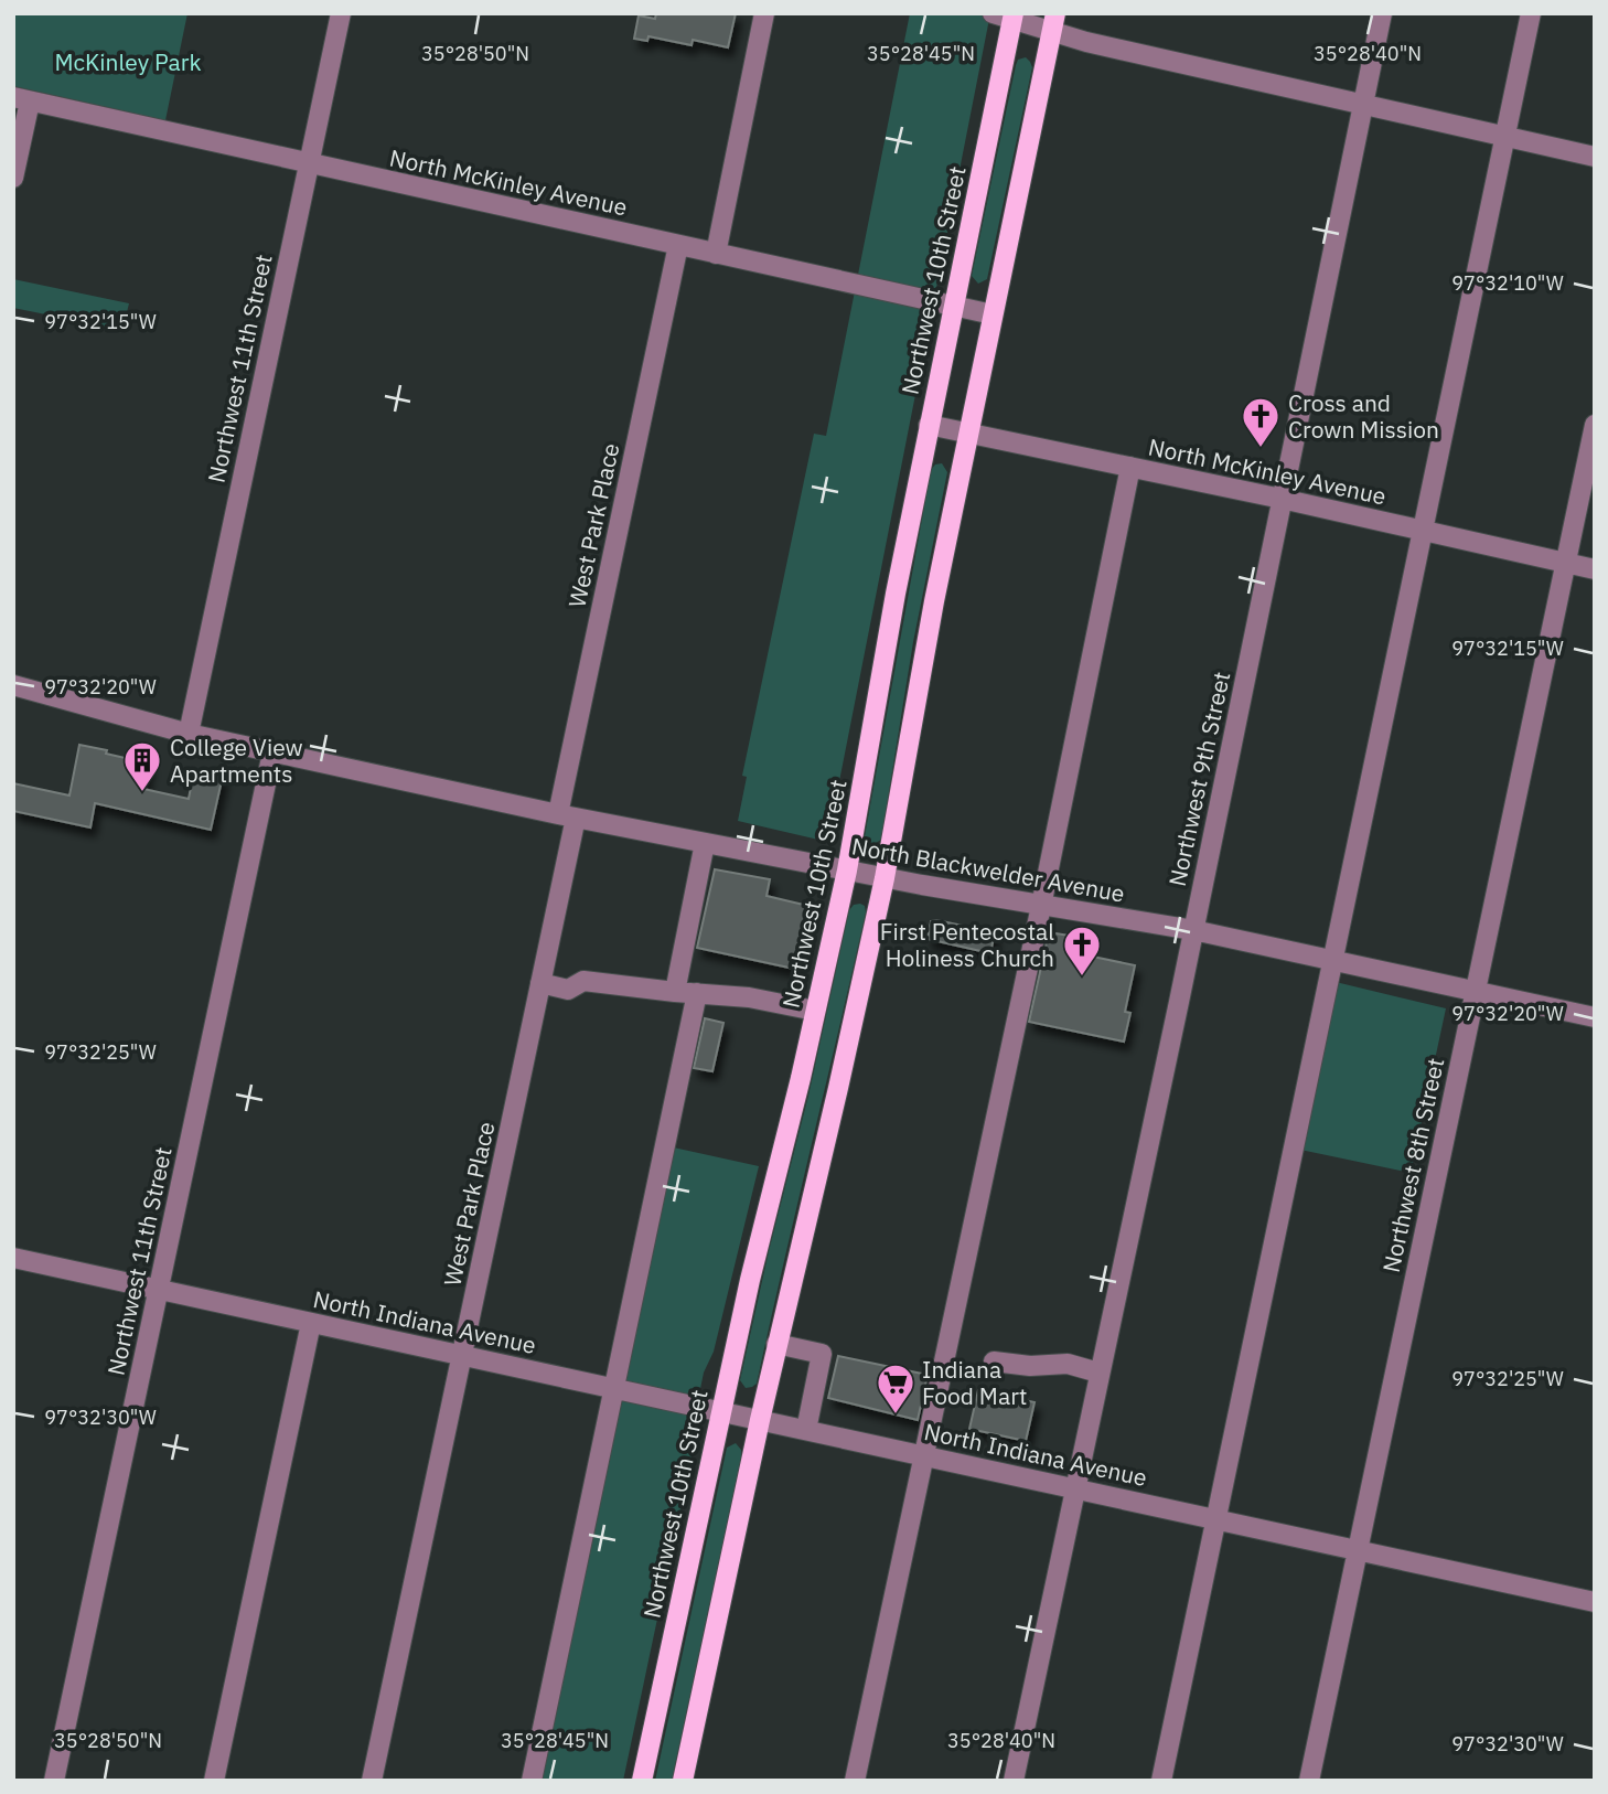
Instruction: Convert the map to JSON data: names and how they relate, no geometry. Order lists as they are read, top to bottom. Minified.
{"streets":{"main road":["Northwest 10th Street"],"street":["North McKinley Avenue","Northwest 11th Street","West Park Place","Northwest 9th Street","North Blackwelder Avenue","Northwest 8th Street","North Indiana Avenue"]},"crossings":[["North McKinley Avenue","Northwest 10th Street"],["North McKinley Avenue","Northwest 11th Street"],["North McKinley Avenue","West Park Place"],["North McKinley Avenue","Northwest 9th Street"],["North McKinley Avenue","Northwest 8th Street"],["Northwest 10th Street","North Blackwelder Avenue"],["Northwest 10th Street","North Indiana Avenue"],["Northwest 11th Street","North Blackwelder Avenue"],["Northwest 11th Street","North Indiana Avenue"],["West Park Place","North Blackwelder Avenue"],["West Park Place","North Indiana Avenue"],["Northwest 9th Street","North Blackwelder Avenue"],["Northwest 9th Street","North Indiana Avenue"],["North Blackwelder Avenue","Northwest 8th Street"],["Northwest 8th Street","North Indiana Avenue"]],"parks":["McKinley Park"],"places":{"church":["Cross and Crown Mission","First Pentecostal Holiness Church"],"building":["College View Apartments"],"supermarket":["Indiana Food Mart"]},"coordinates":["35°28'50\"N","35°28'45\"N","35°28'40\"N","97°32'10\"W","97°32'15\"W","97°32'20\"W","97°32'25\"W","97°32'30\"W"]}
